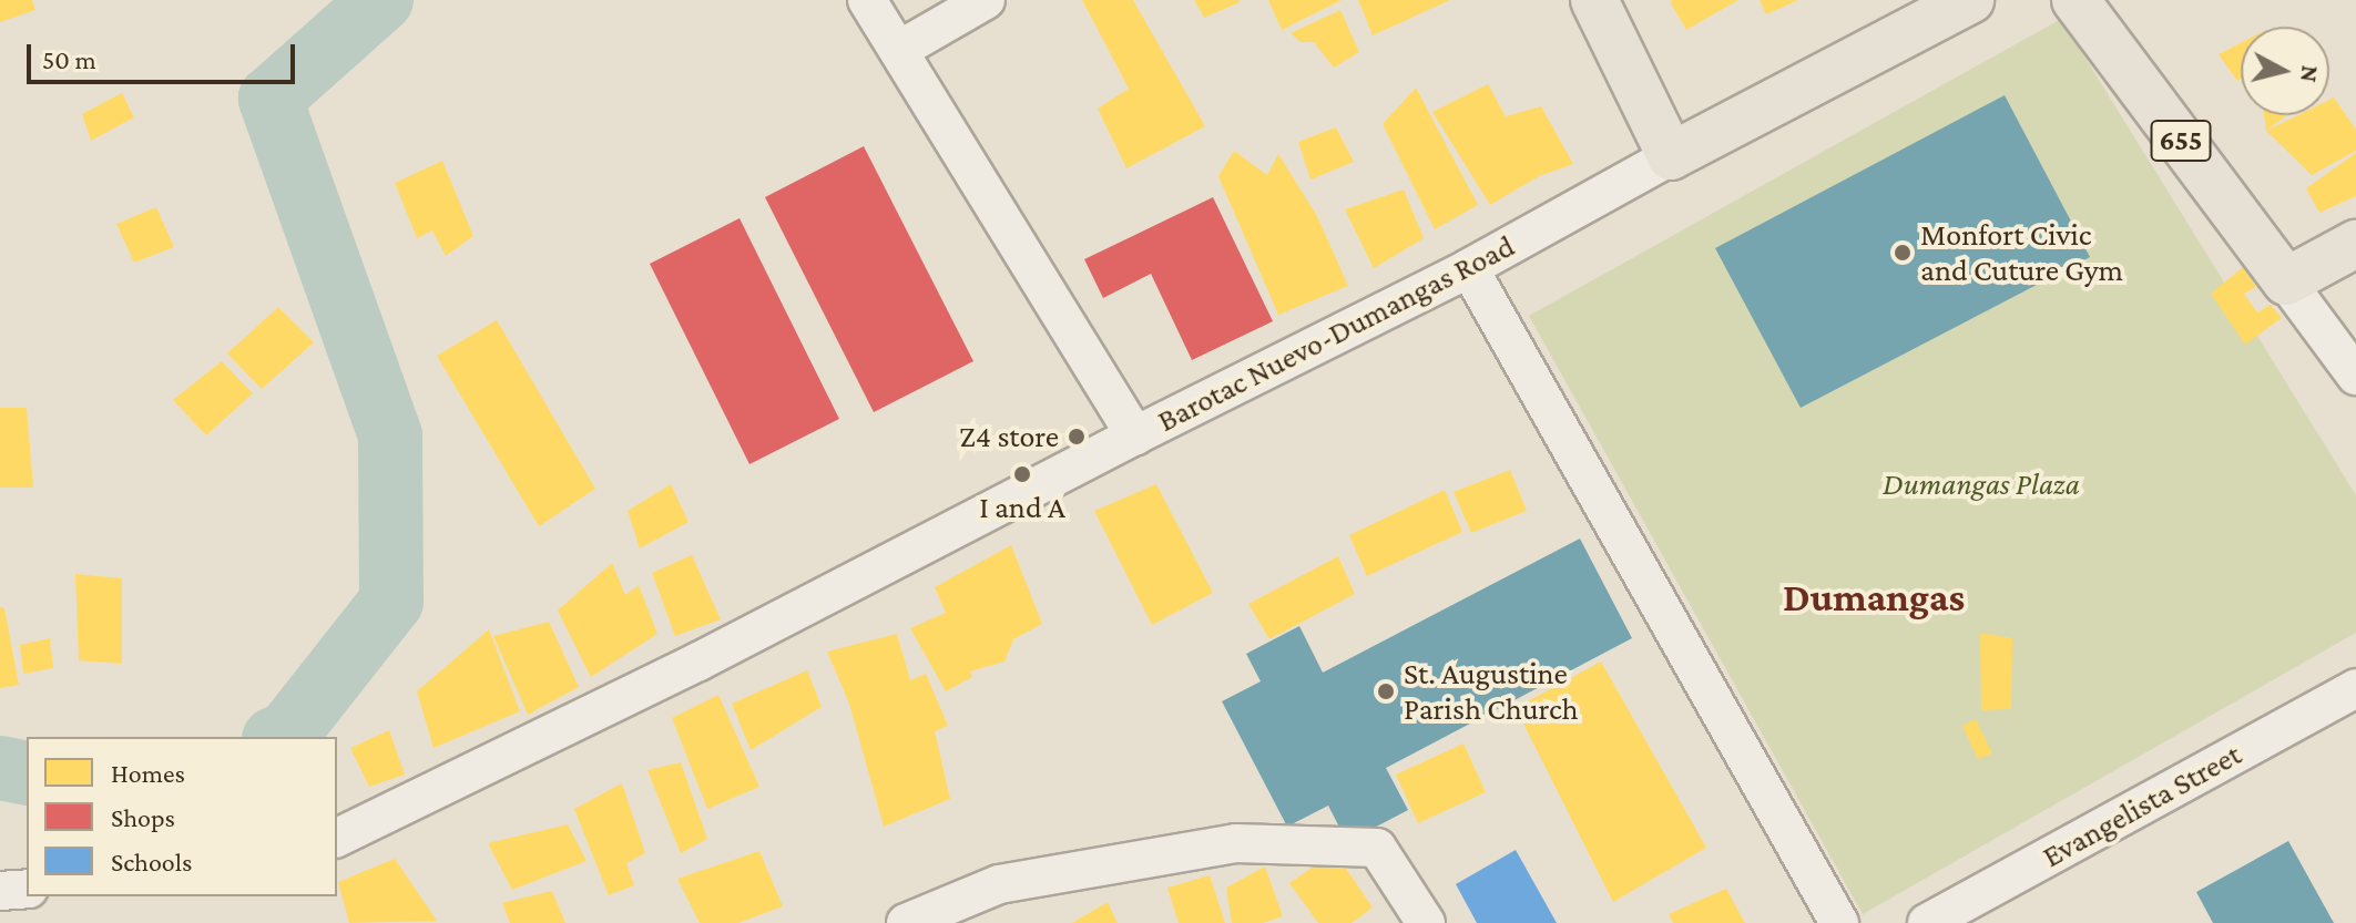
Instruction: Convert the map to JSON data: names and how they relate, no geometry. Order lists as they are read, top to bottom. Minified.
{"streets":{"main road":["655","Barotac Nuevo-Dumangas Road"],"street":["Evangelista Street"]},"districts":["Dumangas"],"parks":["Dumangas Plaza"],"places":["Monfort Civic and Cuture Gym","Z4 store","I and A","St. Augustine Parish Church"],"legend":["Homes","Shops","Schools"],"scale_bar":"50 m","north":"right"}
